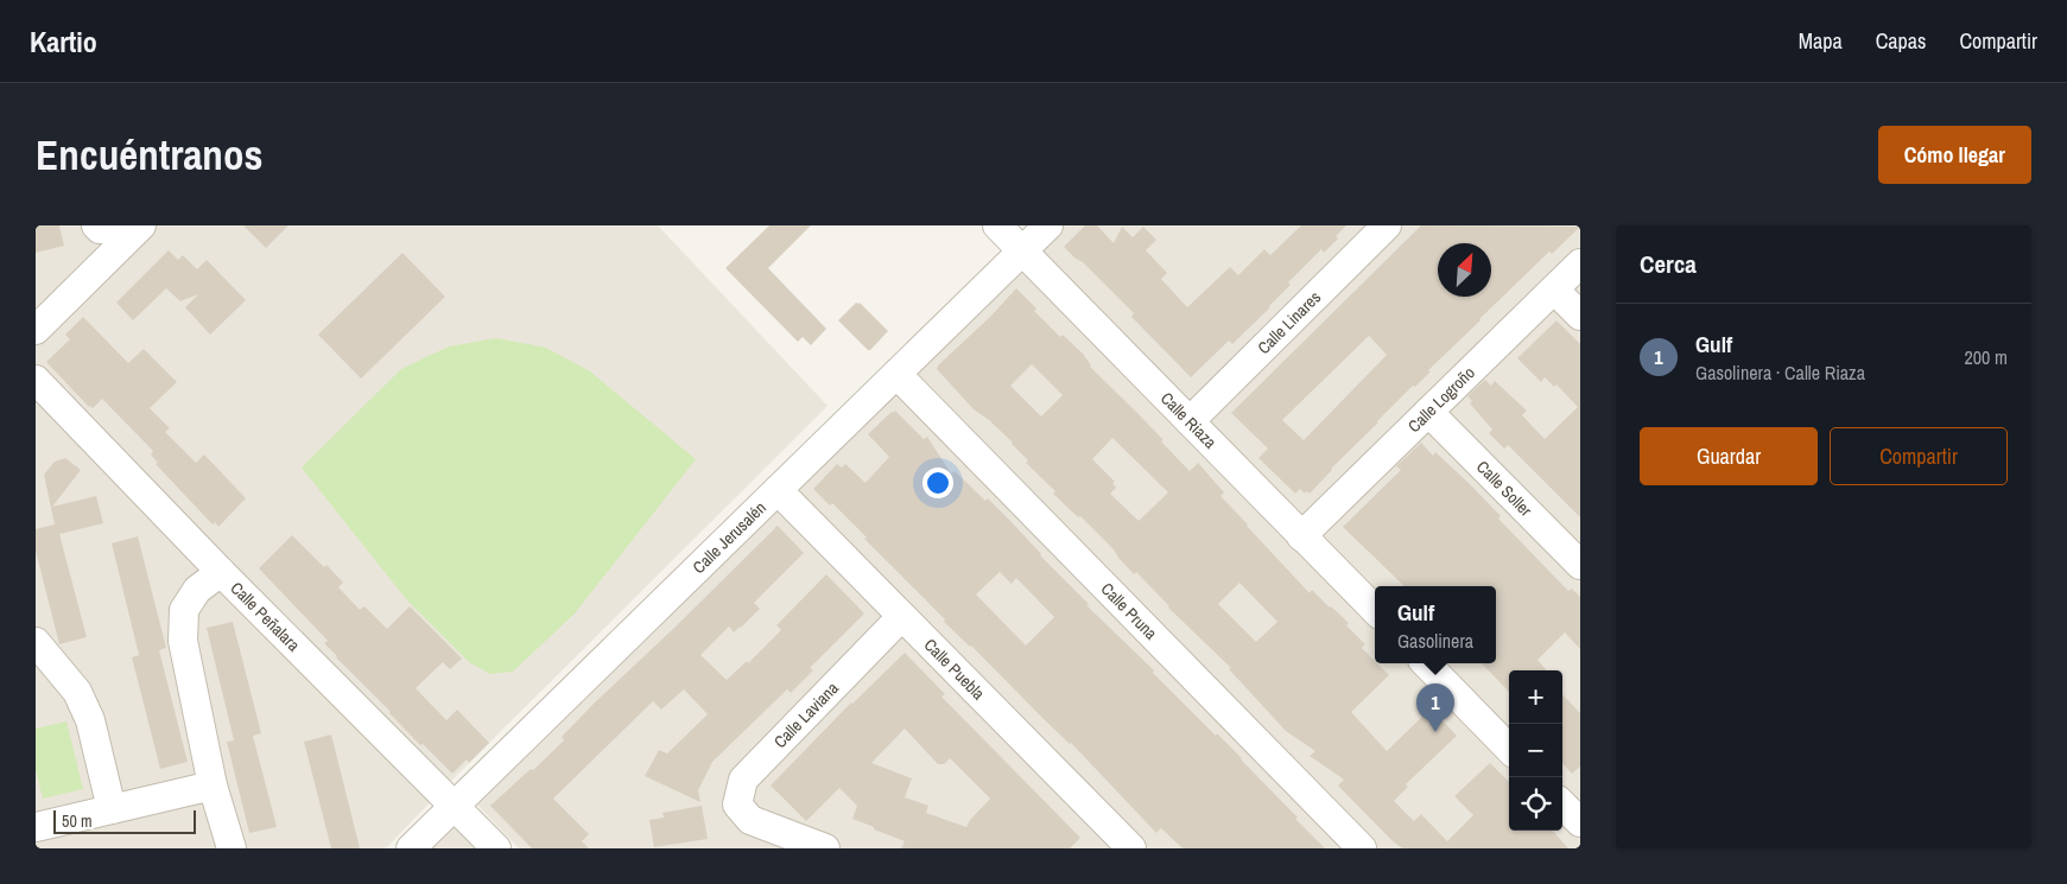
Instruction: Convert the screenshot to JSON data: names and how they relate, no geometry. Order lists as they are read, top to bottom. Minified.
{"streets":{"street":["Calle Linares","Calle Logroño","Calle Riaza","Calle Soller","Calle Jerusalén","Calle Pruna","Calle Peñalara","Calle Puebla","Calle Laviana"]},"crossings":[["Calle Linares","Calle Riaza"],["Calle Logroño","Calle Riaza"],["Calle Logroño","Calle Soller"],["Calle Riaza","Calle Jerusalén"],["Calle Jerusalén","Calle Pruna"],["Calle Jerusalén","Calle Peñalara"],["Calle Jerusalén","Calle Puebla"],["Calle Puebla","Calle Laviana"]],"scale_bar":"50 m","north":"top right","page":{"header":"Kartio","nav":["Mapa","Capas","Compartir"],"buttons":["Cómo llegar",["Guardar","Compartir"]],"title":"Encuéntranos","heading":"Cerca","list":[{"mark":"1","name":"Gulf","note":"Gasolinera · Calle Riaza","value":"200 m"}],"popup":["Gulf","Gasolinera"],"map_buttons":["+","−"],"pins":"1","scale":"50 m"}}
